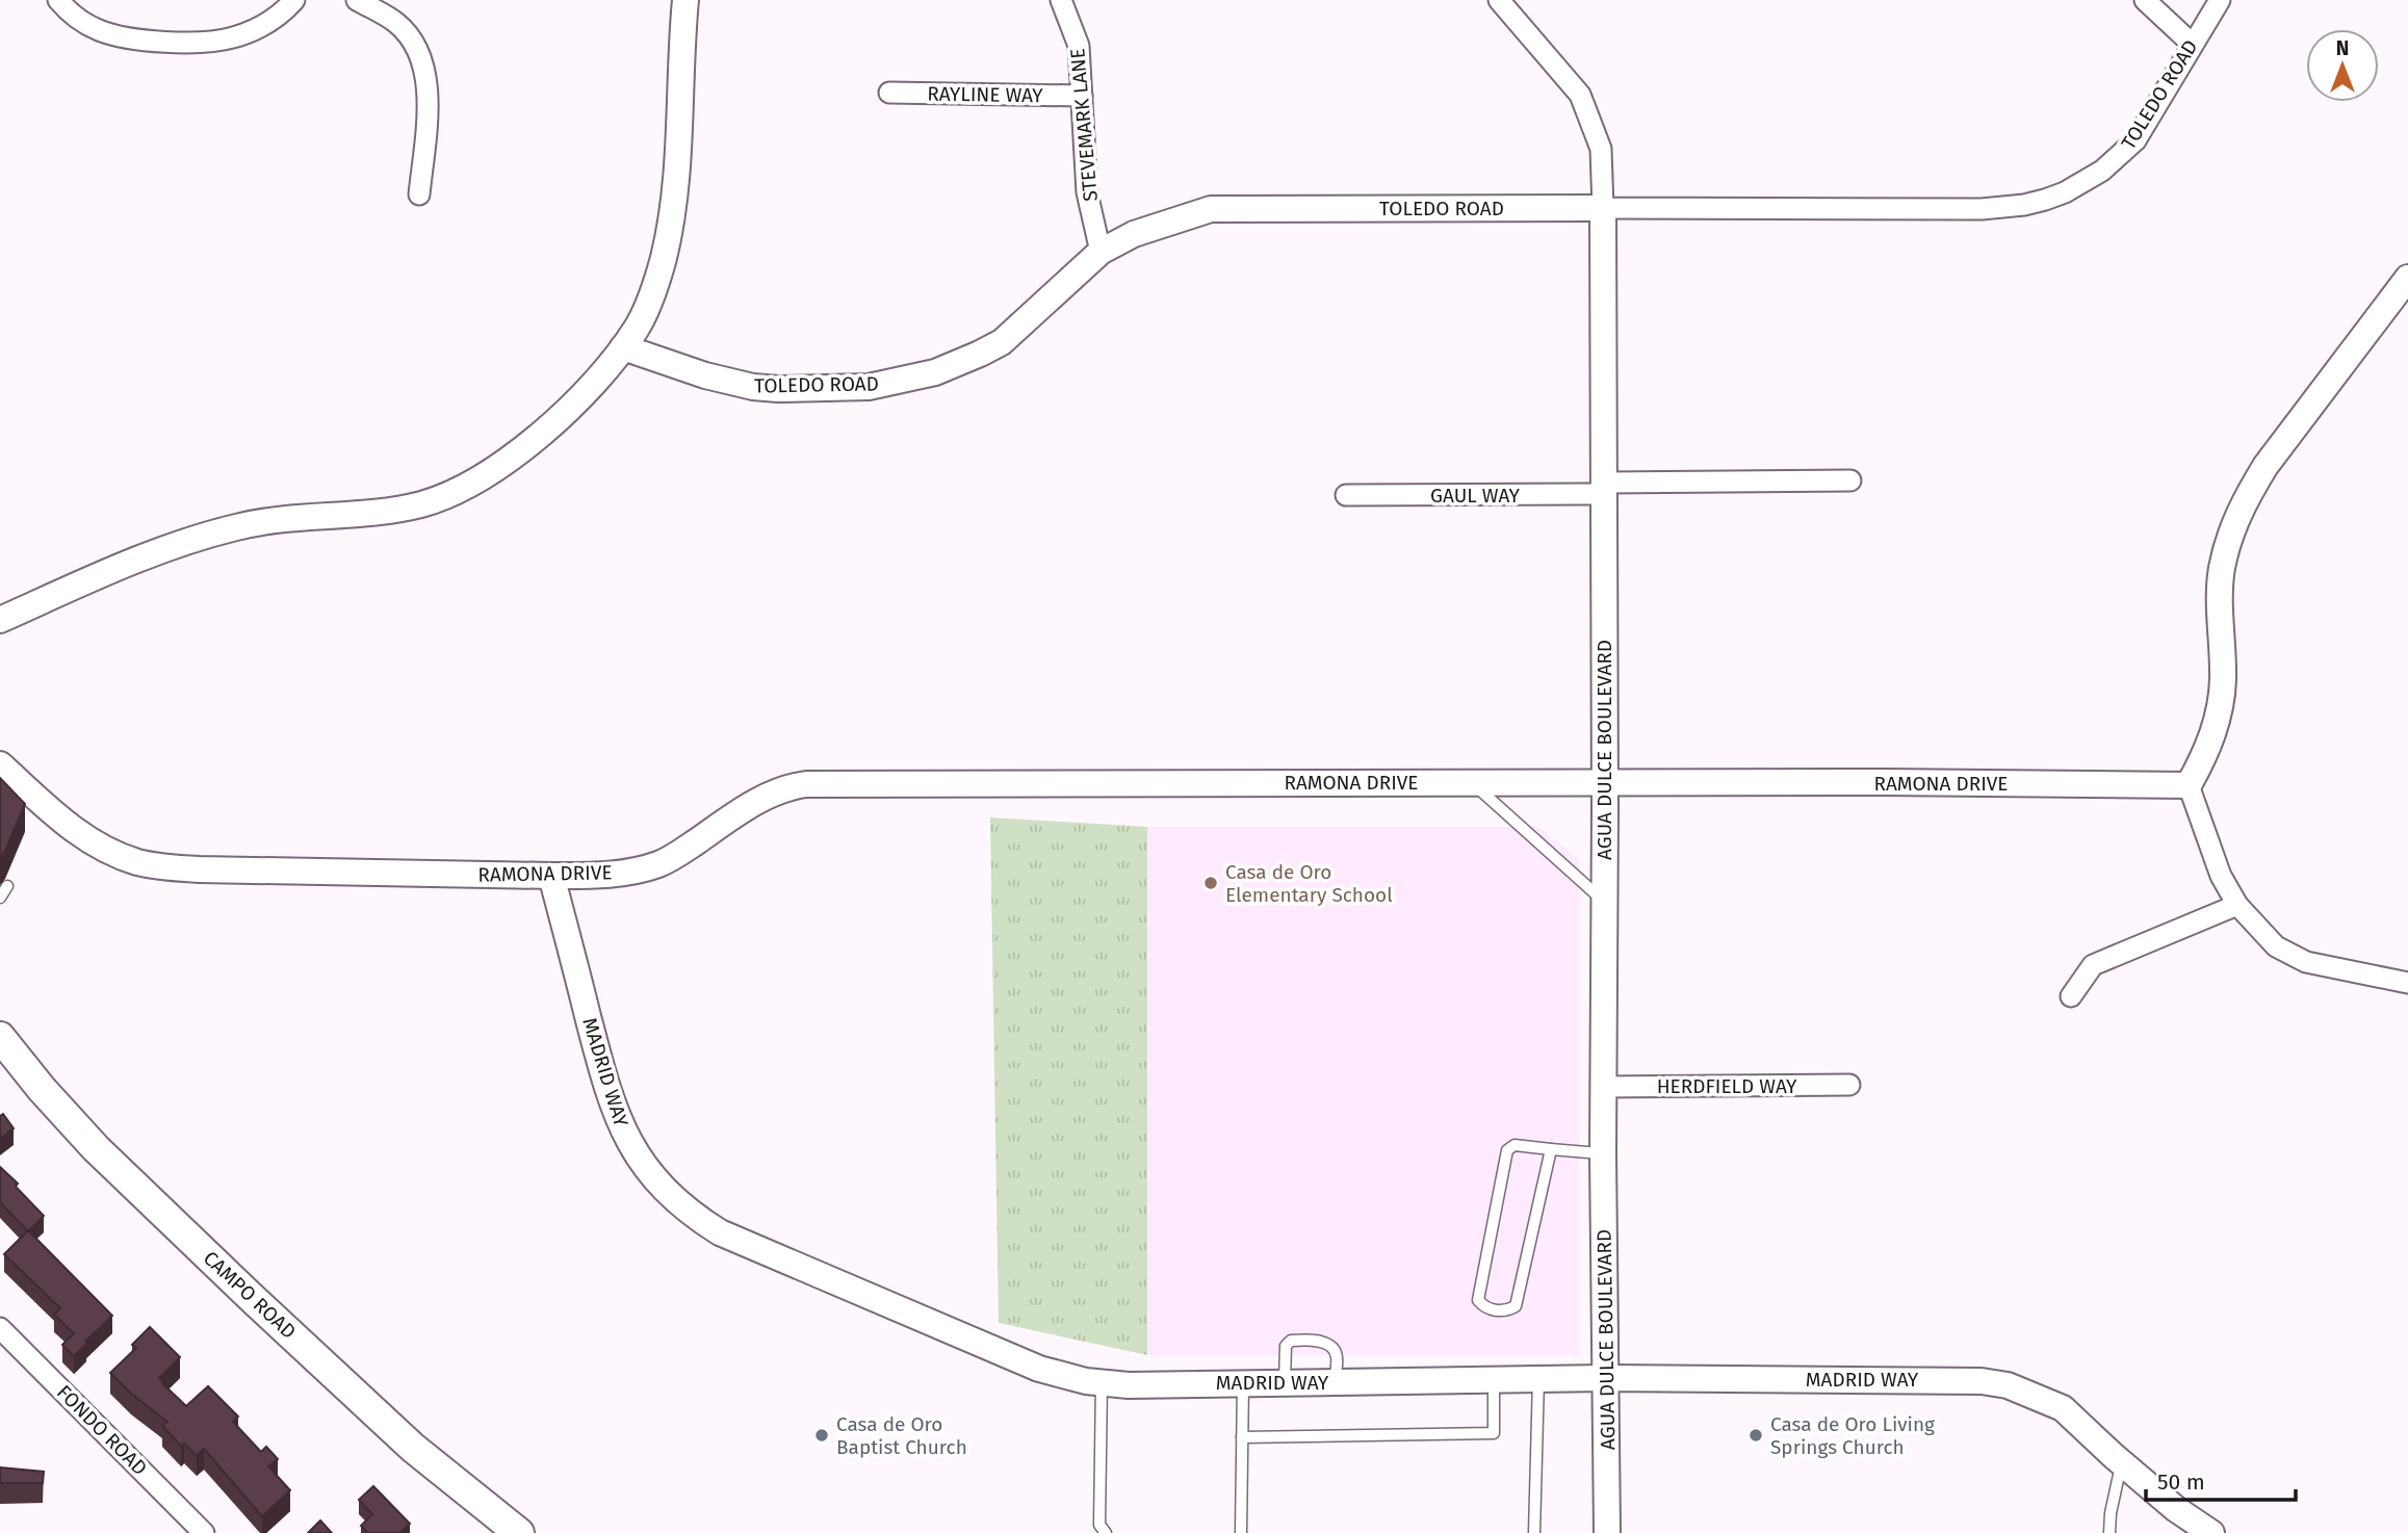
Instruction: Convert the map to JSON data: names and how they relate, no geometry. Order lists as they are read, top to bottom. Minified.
{"streets":{"main road":["CAMPO ROAD"],"street":["RAYLINE WAY","TOLEDO ROAD","STEVEMARK LANE","GAUL WAY","AGUA DULCE BOULEVARD","RAMONA DRIVE","MADRID WAY","HERDFIELD WAY","FONDO ROAD"]},"crossings":[["RAYLINE WAY","STEVEMARK LANE"],["TOLEDO ROAD","STEVEMARK LANE"],["TOLEDO ROAD","AGUA DULCE BOULEVARD"],["GAUL WAY","AGUA DULCE BOULEVARD"],["AGUA DULCE BOULEVARD","RAMONA DRIVE"],["AGUA DULCE BOULEVARD","MADRID WAY"],["AGUA DULCE BOULEVARD","HERDFIELD WAY"],["RAMONA DRIVE","MADRID WAY"]],"places":["Casa de Oro Elementary School","Casa de Oro Baptist Church","Casa de Oro Living Springs Church"],"scale_bar":"50 m","north":"top"}
